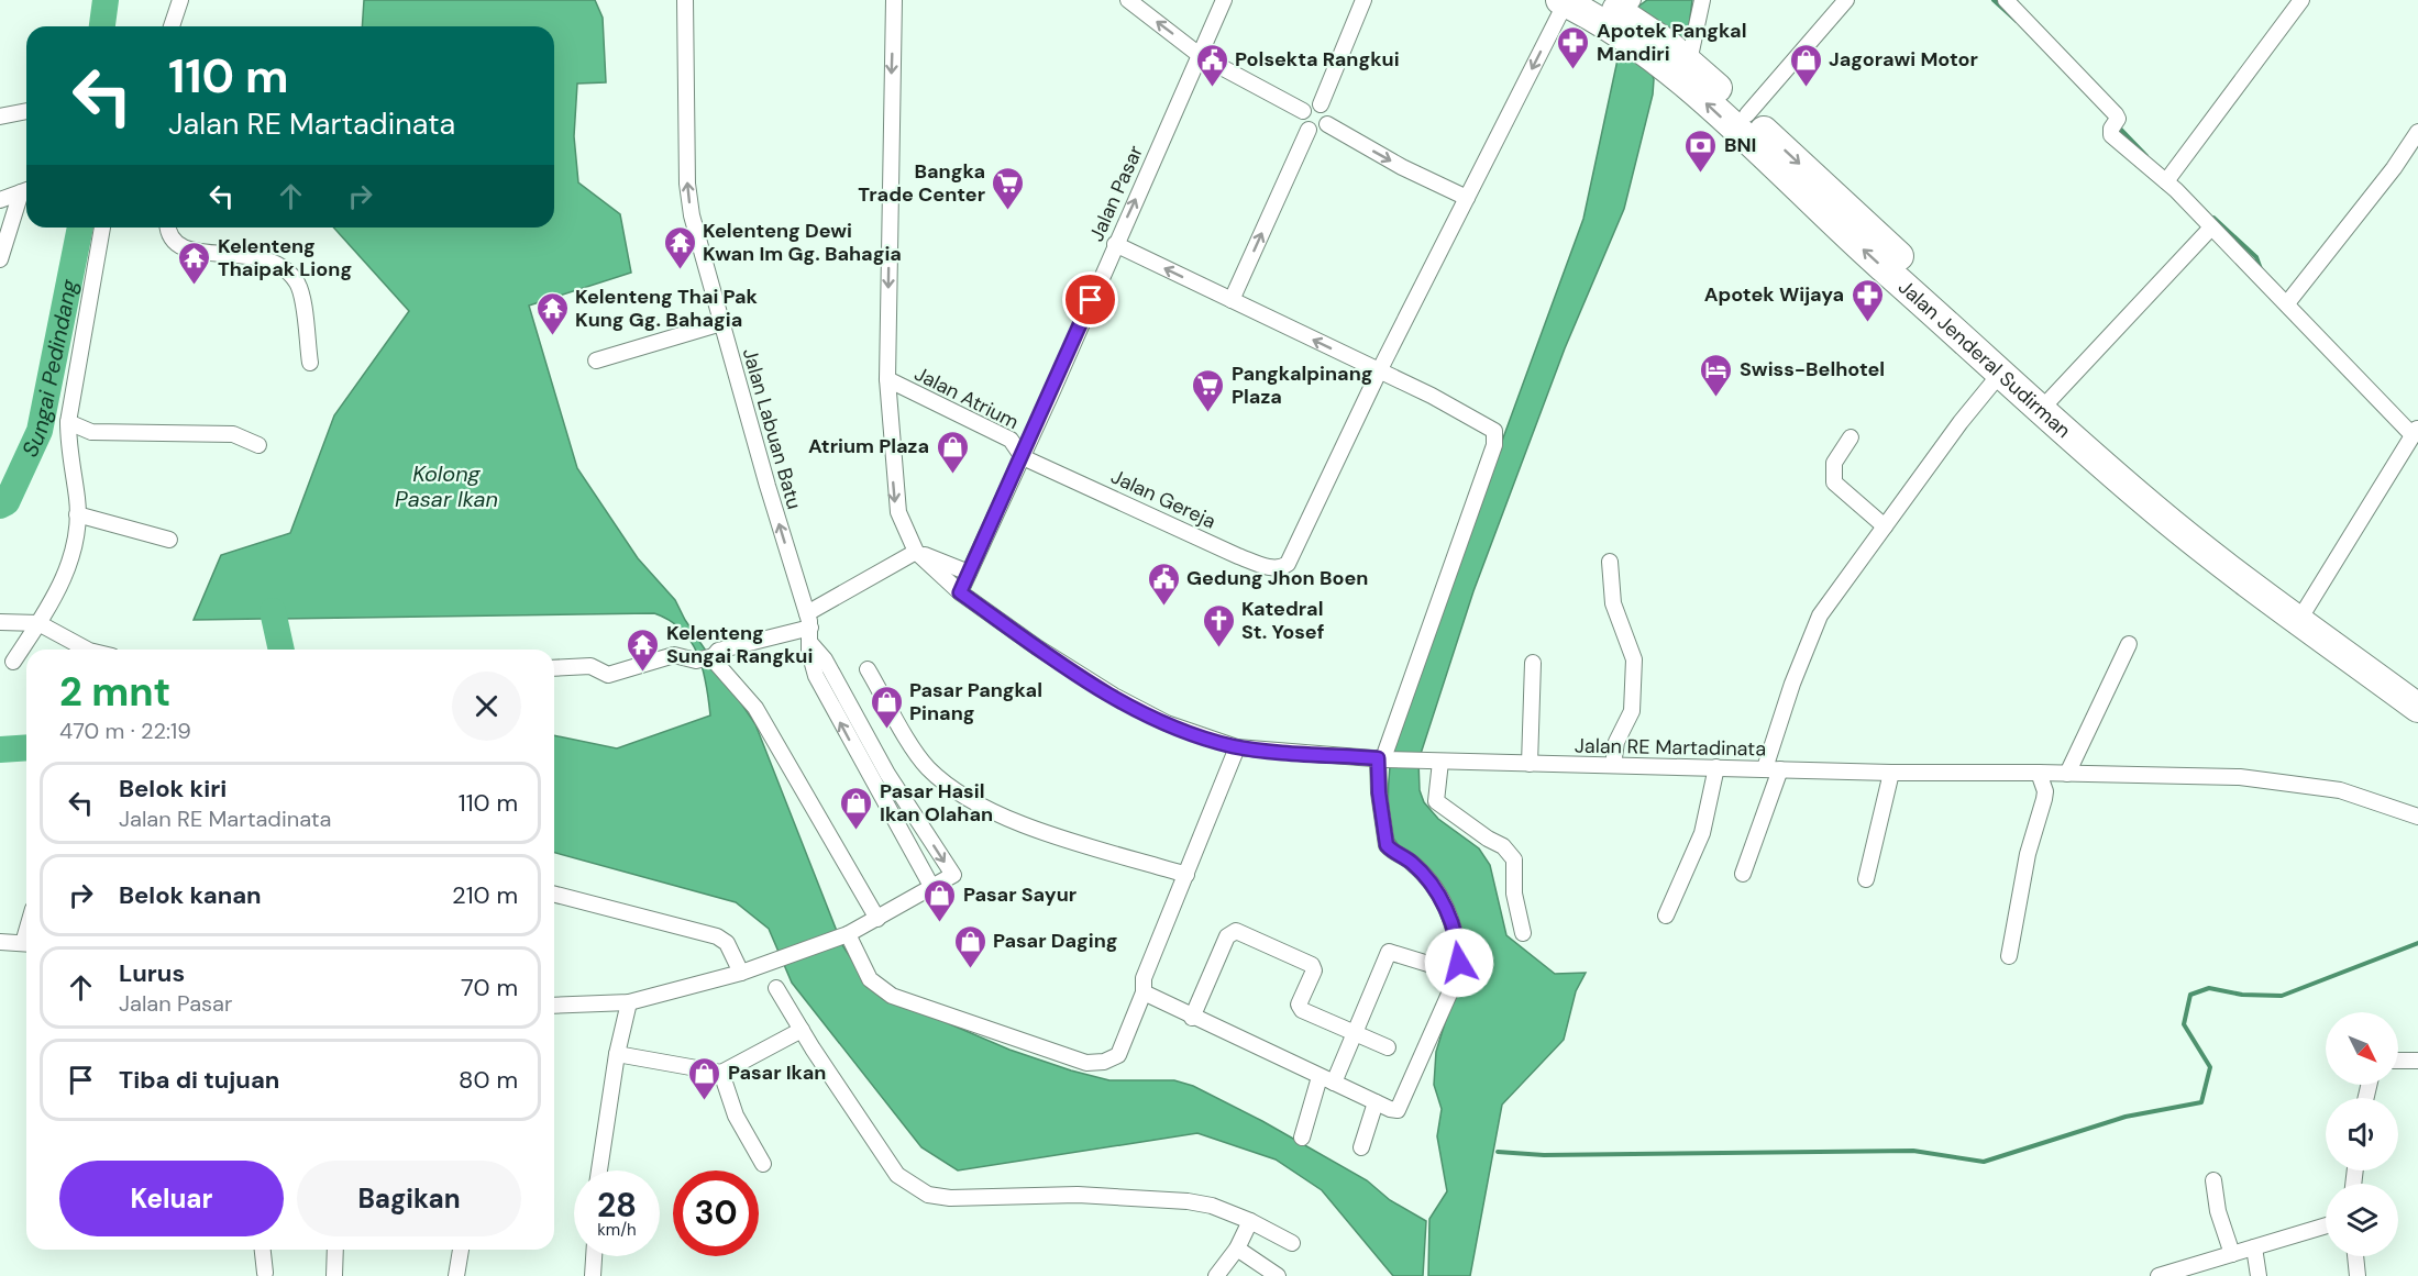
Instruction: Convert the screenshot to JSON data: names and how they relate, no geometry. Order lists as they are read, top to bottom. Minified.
{"streets":{"highway":["Jalan Jenderal Sudirman"],"street":["Jalan Pasar","Jalan Atrium","Jalan Labuan Batu","Jalan Gereja","Jalan RE Martadinata"]},"crossings":[["Jalan Pasar","Jalan Atrium"],["Jalan Pasar","Jalan Gereja"],["Jalan Pasar","Jalan RE Martadinata"],["Jalan Atrium","Jalan Gereja"]],"water":["Sungai Pedindang","Kolong Pasar Ikan"],"places":{"pharmacy":["Apotek Pangkal Mandiri","Apotek Wijaya"],"public building":["Polsekta Rangkui","Gedung Jhon Boen"],"shop":["Jagorawi Motor","Atrium Plaza","Pasar Pangkal Pinang","Pasar Hasil Ikan Olahan","Pasar Sayur","Pasar Daging","Pasar Ikan"],"bank":["BNI"],"supermarket":["Bangka Trade Center","Pangkalpinang Plaza"],"temple":["Kelenteng Dewi Kwan Im Gg. Bahagia","Kelenteng Thaipak Liong","Kelenteng Thai Pak Kung Gg. Bahagia","Kelenteng Sungai Rangkui"],"hotel":["Swiss-Belhotel"],"church":["Katedral St. Yosef"]},"north":"bottom right","page":{"turn":["110 m","Jalan RE Martadinata"],"heading":["2 mnt","470 m · 22:19"],"list":[{"name":"Belok kiri","note":"Jalan RE Martadinata","value":"110 m"},{"name":"Belok kanan","value":"210 m"},{"name":"Lurus","note":"Jalan Pasar","value":"70 m"},{"name":"Tiba di tujuan","value":"80 m"}],"buttons":["Keluar","Bagikan"],"speed":"28 km/h","limit":"30"}}
